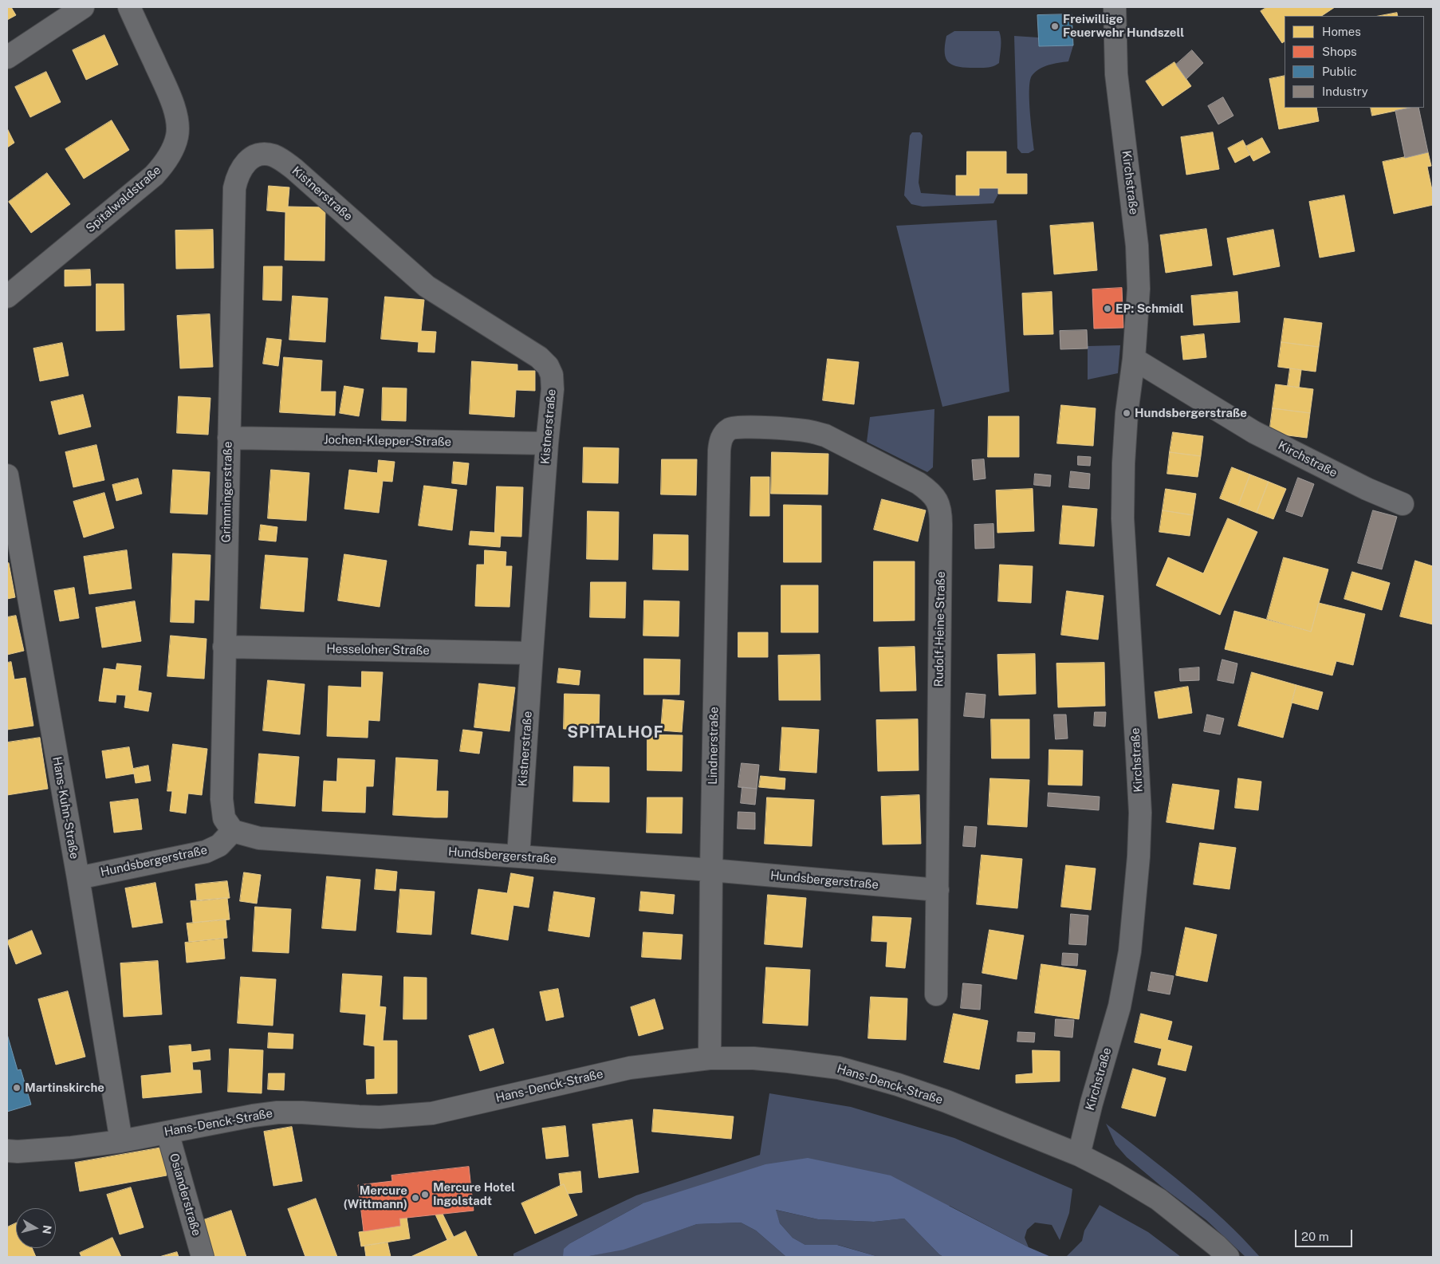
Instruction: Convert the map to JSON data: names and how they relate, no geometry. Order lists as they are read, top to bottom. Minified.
{"streets":{"street":["Kirchstraße","Kistnerstraße","Spitalwaldstraße","Jochen-Klepper-Straße","Grimmingerstraße","Rudolf-Heine-Straße","Hesseloher Straße","Lindnerstraße","Hans-Kuhn-Straße","Hundsbergerstraße","Hans-Denck-Straße","Osianderstraße"]},"crossings":[["Kirchstraße","Hans-Denck-Straße"],["Kistnerstraße","Jochen-Klepper-Straße"],["Kistnerstraße","Grimmingerstraße"],["Kistnerstraße","Hesseloher Straße"],["Kistnerstraße","Hundsbergerstraße"],["Jochen-Klepper-Straße","Grimmingerstraße"],["Grimmingerstraße","Hesseloher Straße"],["Grimmingerstraße","Hundsbergerstraße"],["Rudolf-Heine-Straße","Lindnerstraße"],["Rudolf-Heine-Straße","Hundsbergerstraße"],["Lindnerstraße","Hundsbergerstraße"],["Lindnerstraße","Hans-Denck-Straße"],["Hans-Kuhn-Straße","Hundsbergerstraße"],["Hans-Kuhn-Straße","Hans-Denck-Straße"],["Hans-Denck-Straße","Osianderstraße"]],"districts":["SPITALHOF"],"places":["Freiwillige Feuerwehr Hundszell","EP: Schmidl","Hundsbergerstraße","Martinskirche","Mercure Hotel Ingolstadt","Mercure (Wittmann)"],"legend":["Homes","Shops","Public","Industry"],"scale_bar":"20 m","north":"right"}
